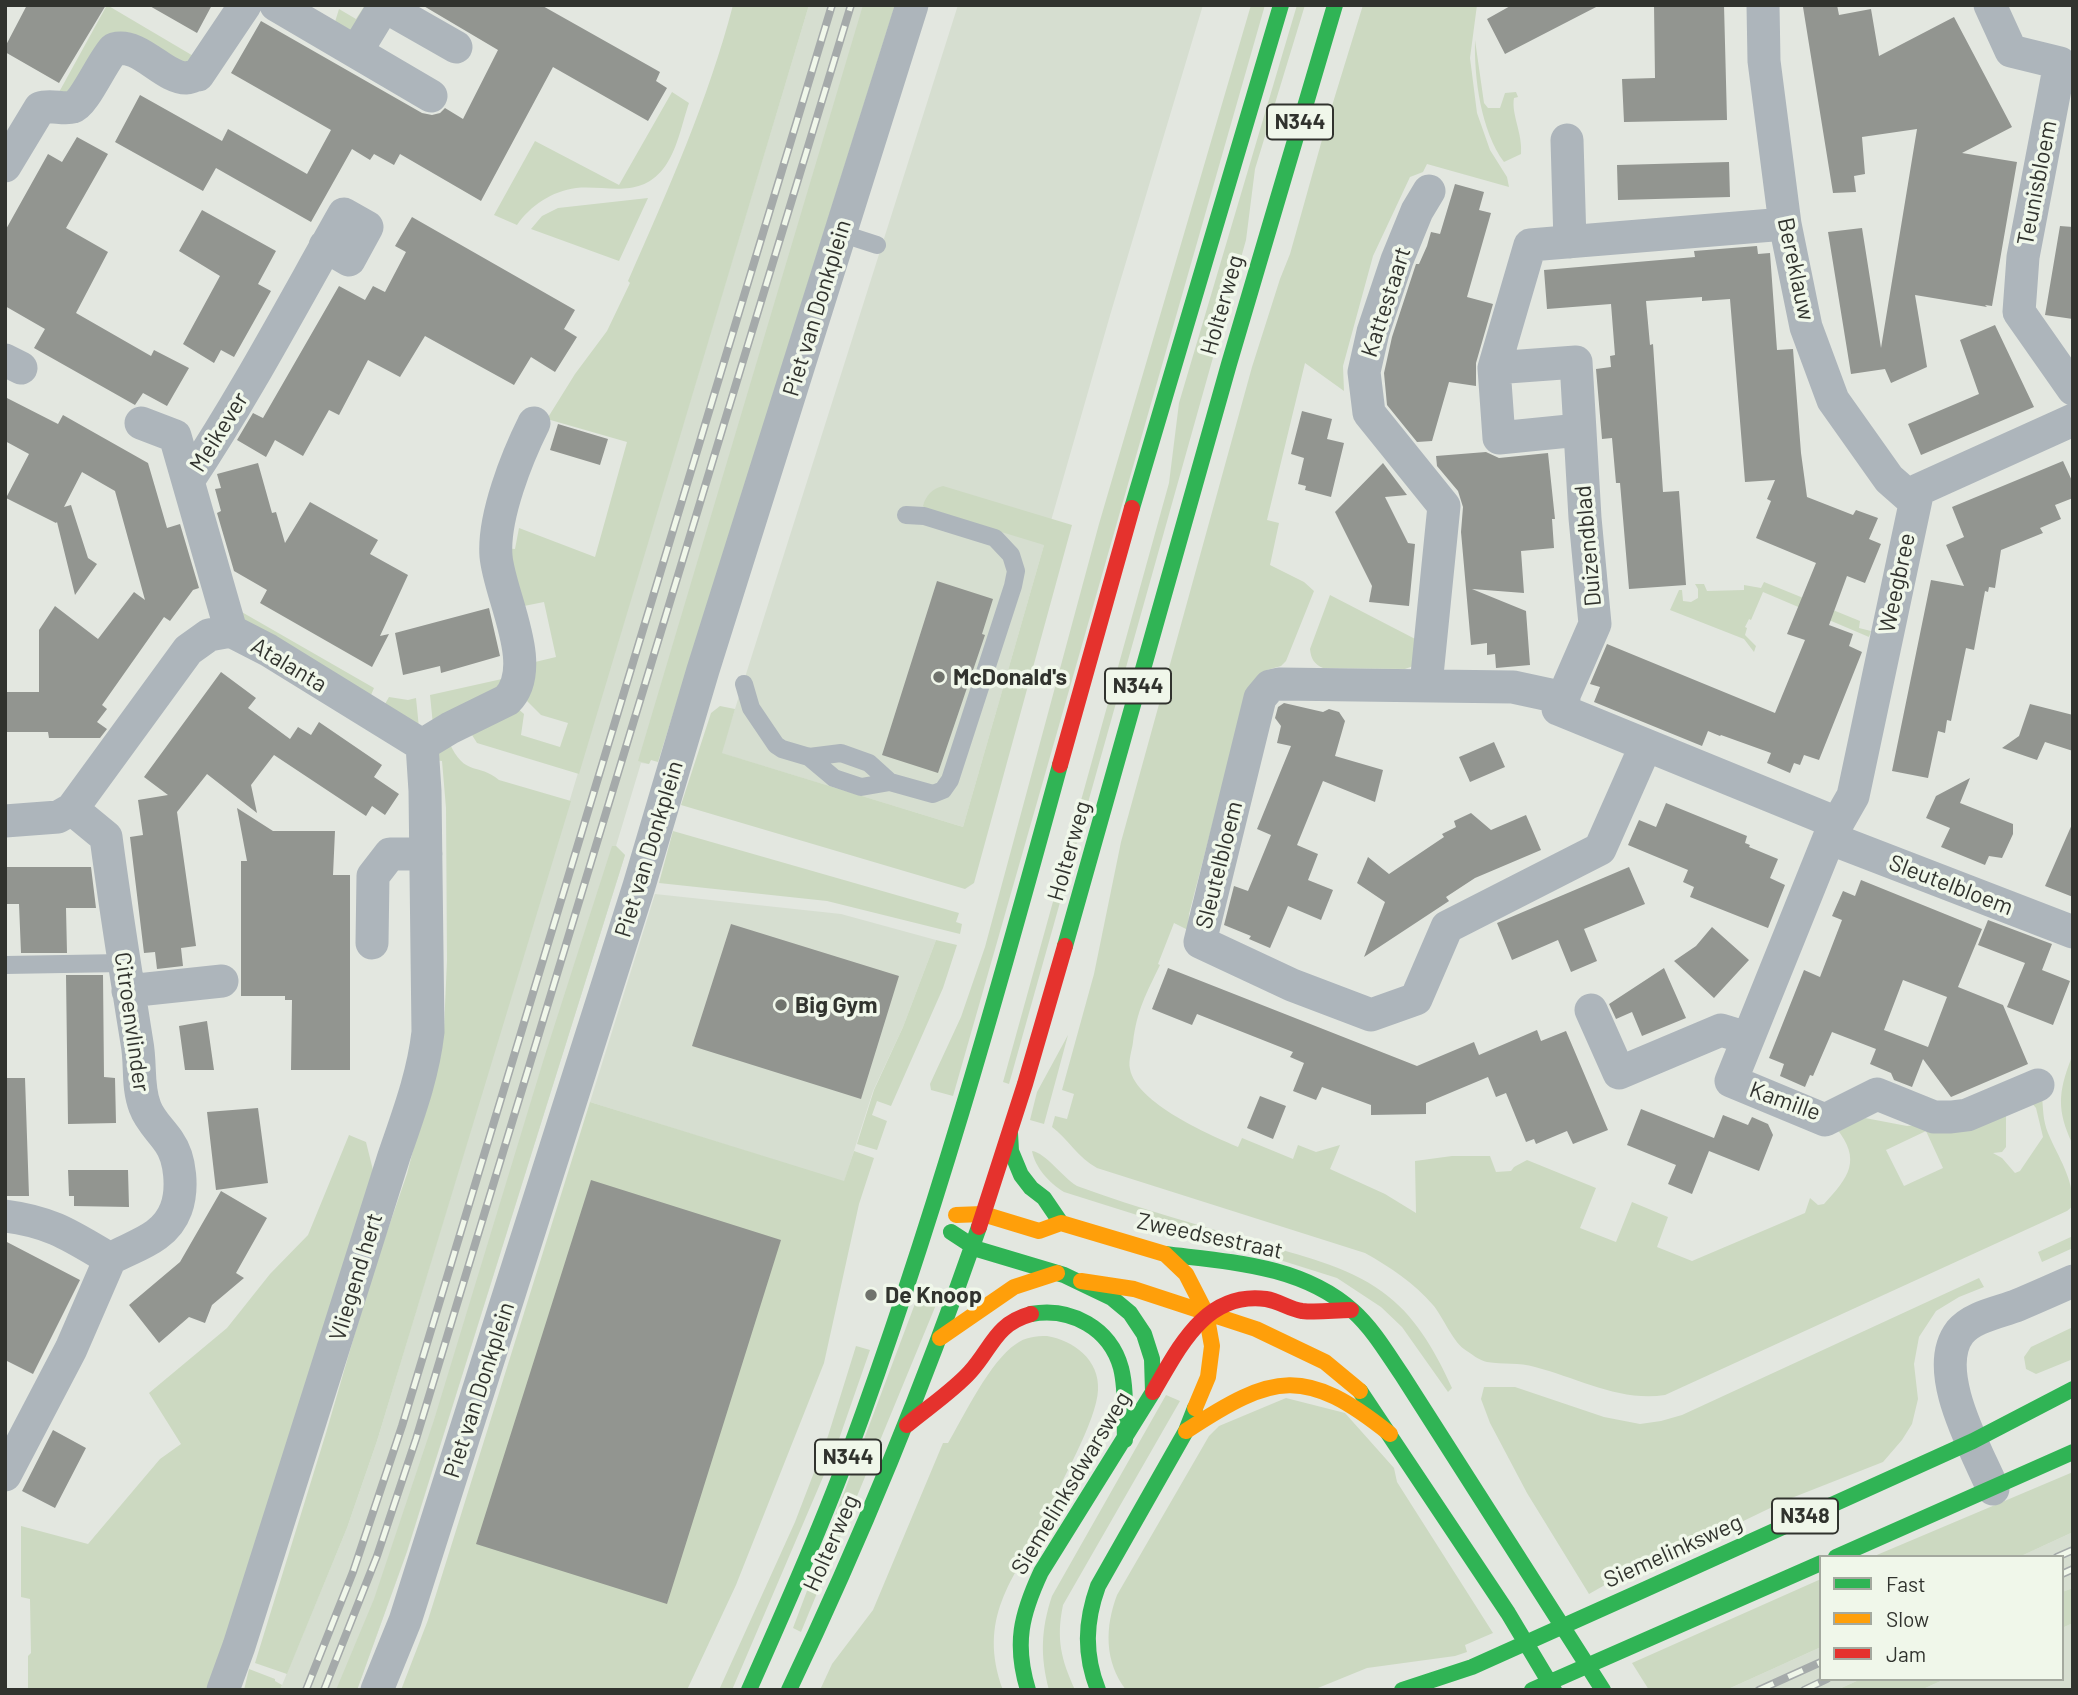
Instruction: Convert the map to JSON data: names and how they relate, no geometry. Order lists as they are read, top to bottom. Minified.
{"streets":{"main road":["N344","Holterweg","Zweedsestraat","Siemelinksdwarsweg","N348","Siemelinksweg"],"street":["Teunisbloem","Bereklauw","Kattestaart","Piet van Donkplein","Meikever","Duizendblad","Weegbree","Atalanta","Sleutelbloem","Citroenvlinder","Kamille","Vliegend hert"]},"crossings":[["Bereklauw","Weegbree"],["Kattestaart","Sleutelbloem"],["Holterweg","Zweedsestraat"],["Meikever","Atalanta"],["Duizendblad","Sleutelbloem"],["Weegbree","Sleutelbloem"],["Weegbree","Kamille"],["Atalanta","Citroenvlinder"],["Atalanta","Vliegend hert"],["Sleutelbloem","Kamille"]],"places":["McDonald's","Big Gym","De Knoop"],"legend":["Fast","Slow","Jam"]}
